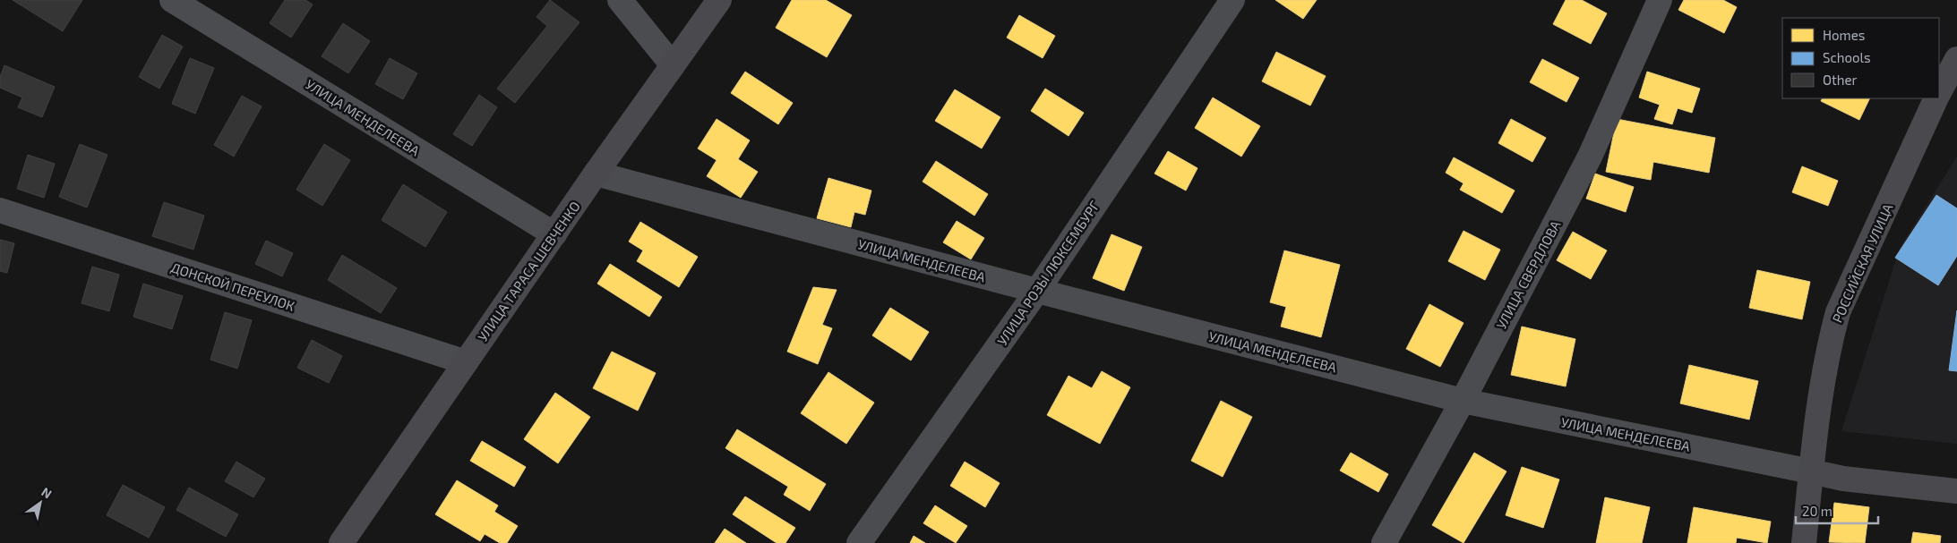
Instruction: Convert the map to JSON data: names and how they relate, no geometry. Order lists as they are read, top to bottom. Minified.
{"streets":{"street":["УЛИЦА МЕНДЕЛЕЕВА","РОССИЙСКАЯ УЛИЦА","УЛИЦА ТАРАСА ШЕВЧЕНКО","УЛИЦА РОЗЫ ЛЮКСЕМБУРГ","УЛИЦА СВЕРДЛОВА","ДОНСКОЙ ПЕРЕУЛОК"]},"crossings":[["УЛИЦА МЕНДЕЛЕЕВА","РОССИЙСКАЯ УЛИЦА"],["УЛИЦА МЕНДЕЛЕЕВА","УЛИЦА ТАРАСА ШЕВЧЕНКО"],["УЛИЦА МЕНДЕЛЕЕВА","УЛИЦА РОЗЫ ЛЮКСЕМБУРГ"],["УЛИЦА МЕНДЕЛЕЕВА","УЛИЦА СВЕРДЛОВА"],["УЛИЦА ТАРАСА ШЕВЧЕНКО","ДОНСКОЙ ПЕРЕУЛОК"]],"legend":["Homes","Schools","Other"],"scale_bar":"20 m","north":"top right"}
